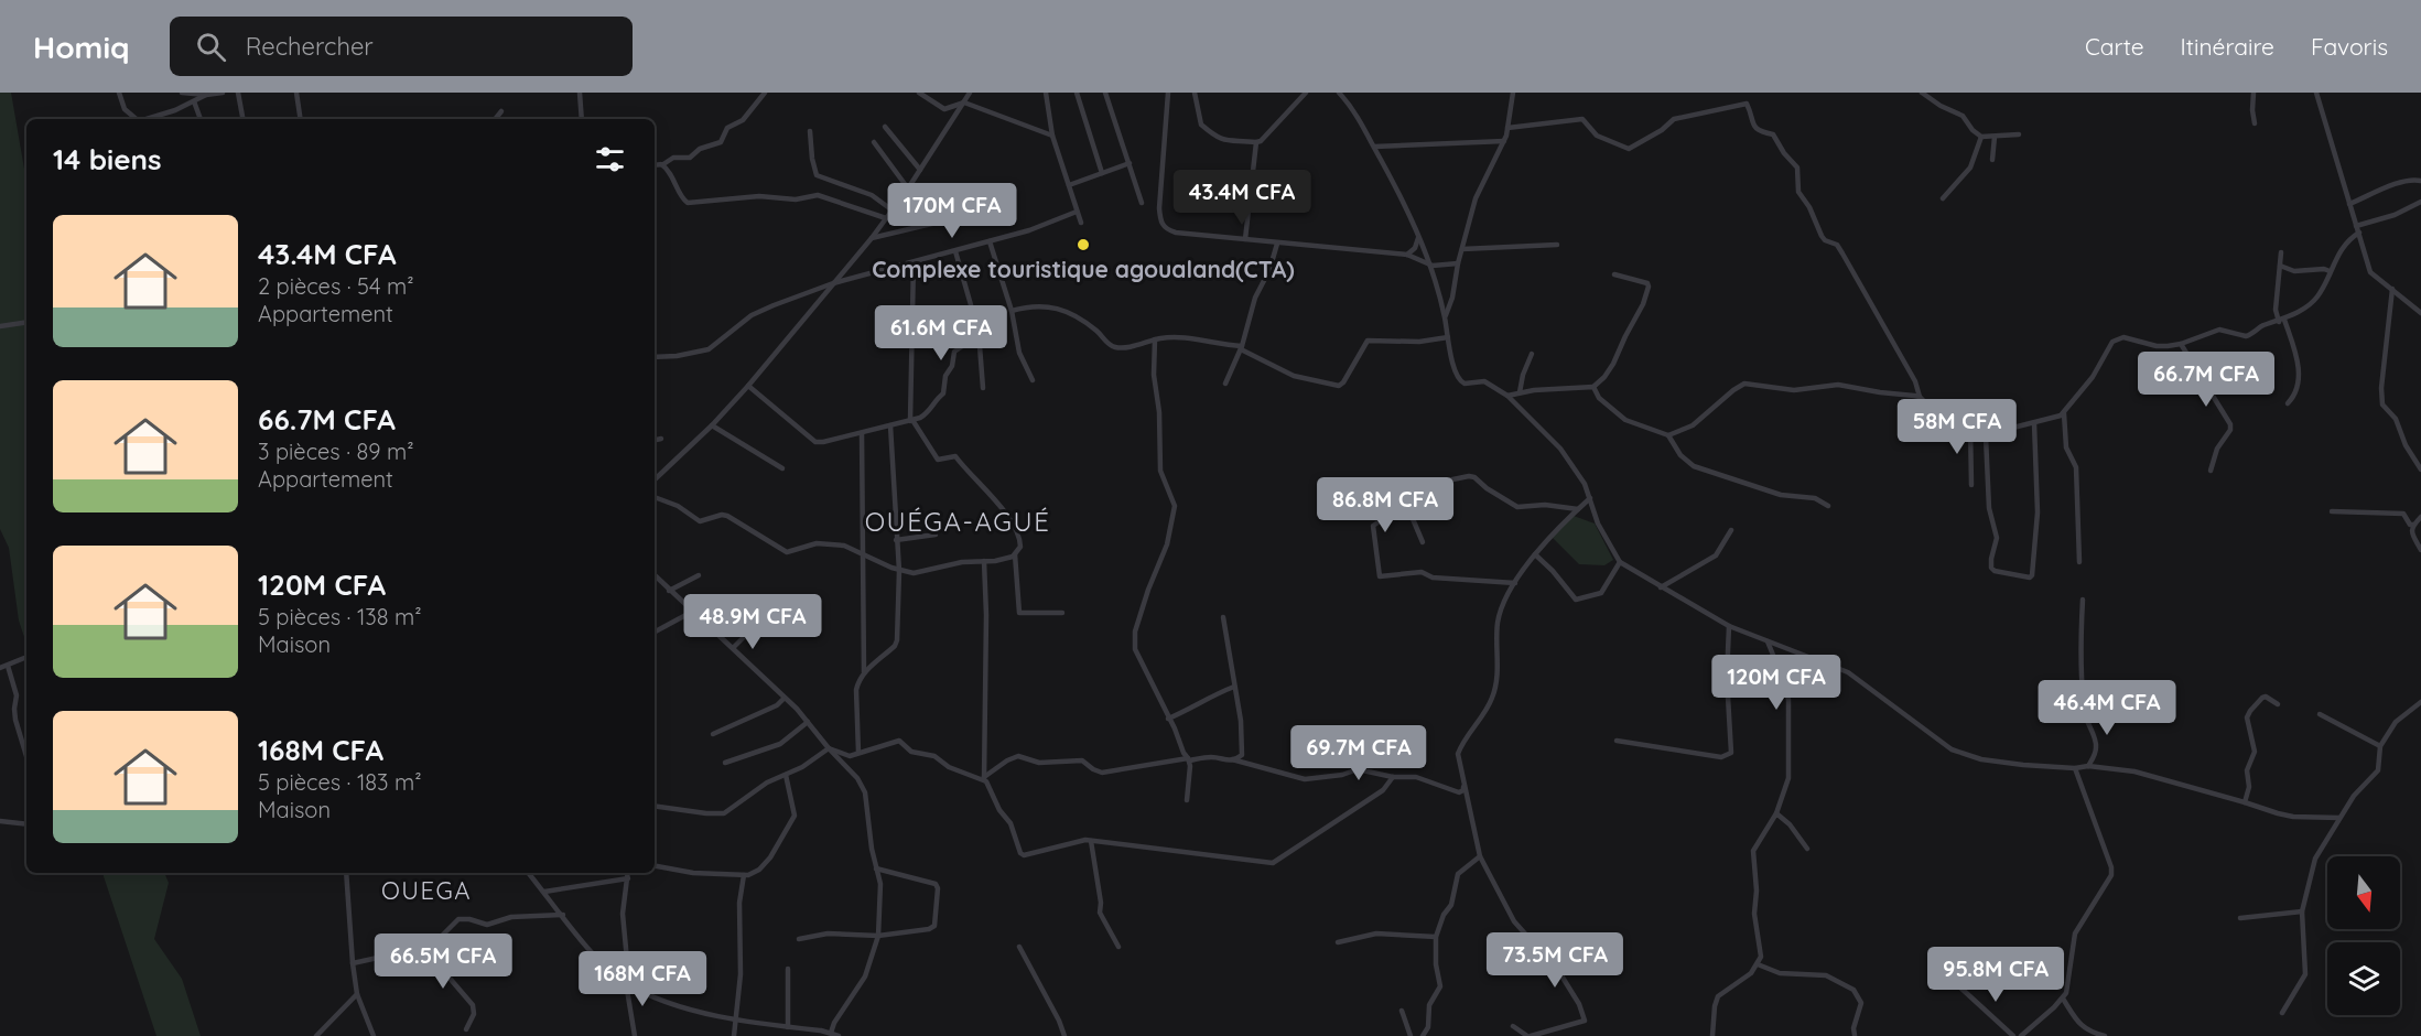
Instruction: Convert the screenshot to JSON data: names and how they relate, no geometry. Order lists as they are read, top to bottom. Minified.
{"districts":["OUÉGA-AGUÉ","OUEGA"],"places":["Complexe touristique agoualand(CTA)"],"north":"bottom","page":{"header":"Homiq","search":"Rechercher","nav":["Carte","Itinéraire","Favoris"],"heading":"14 biens","price":["43.4M CFA","170M CFA","61.6M CFA","66.7M CFA","58M CFA","86.8M CFA","48.9M CFA","120M CFA","46.4M CFA","69.7M CFA","73.5M CFA","66.5M CFA","95.8M CFA","168M CFA"],"list":[{"name":"43.4M CFA","note":"2 pièces · 54 m² · Appartement"},{"name":"66.7M CFA","note":"3 pièces · 89 m² · Appartement"},{"name":"120M CFA","note":"5 pièces · 138 m² · Maison"},{"name":"168M CFA","note":"5 pièces · 183 m² · Maison"}]}}
